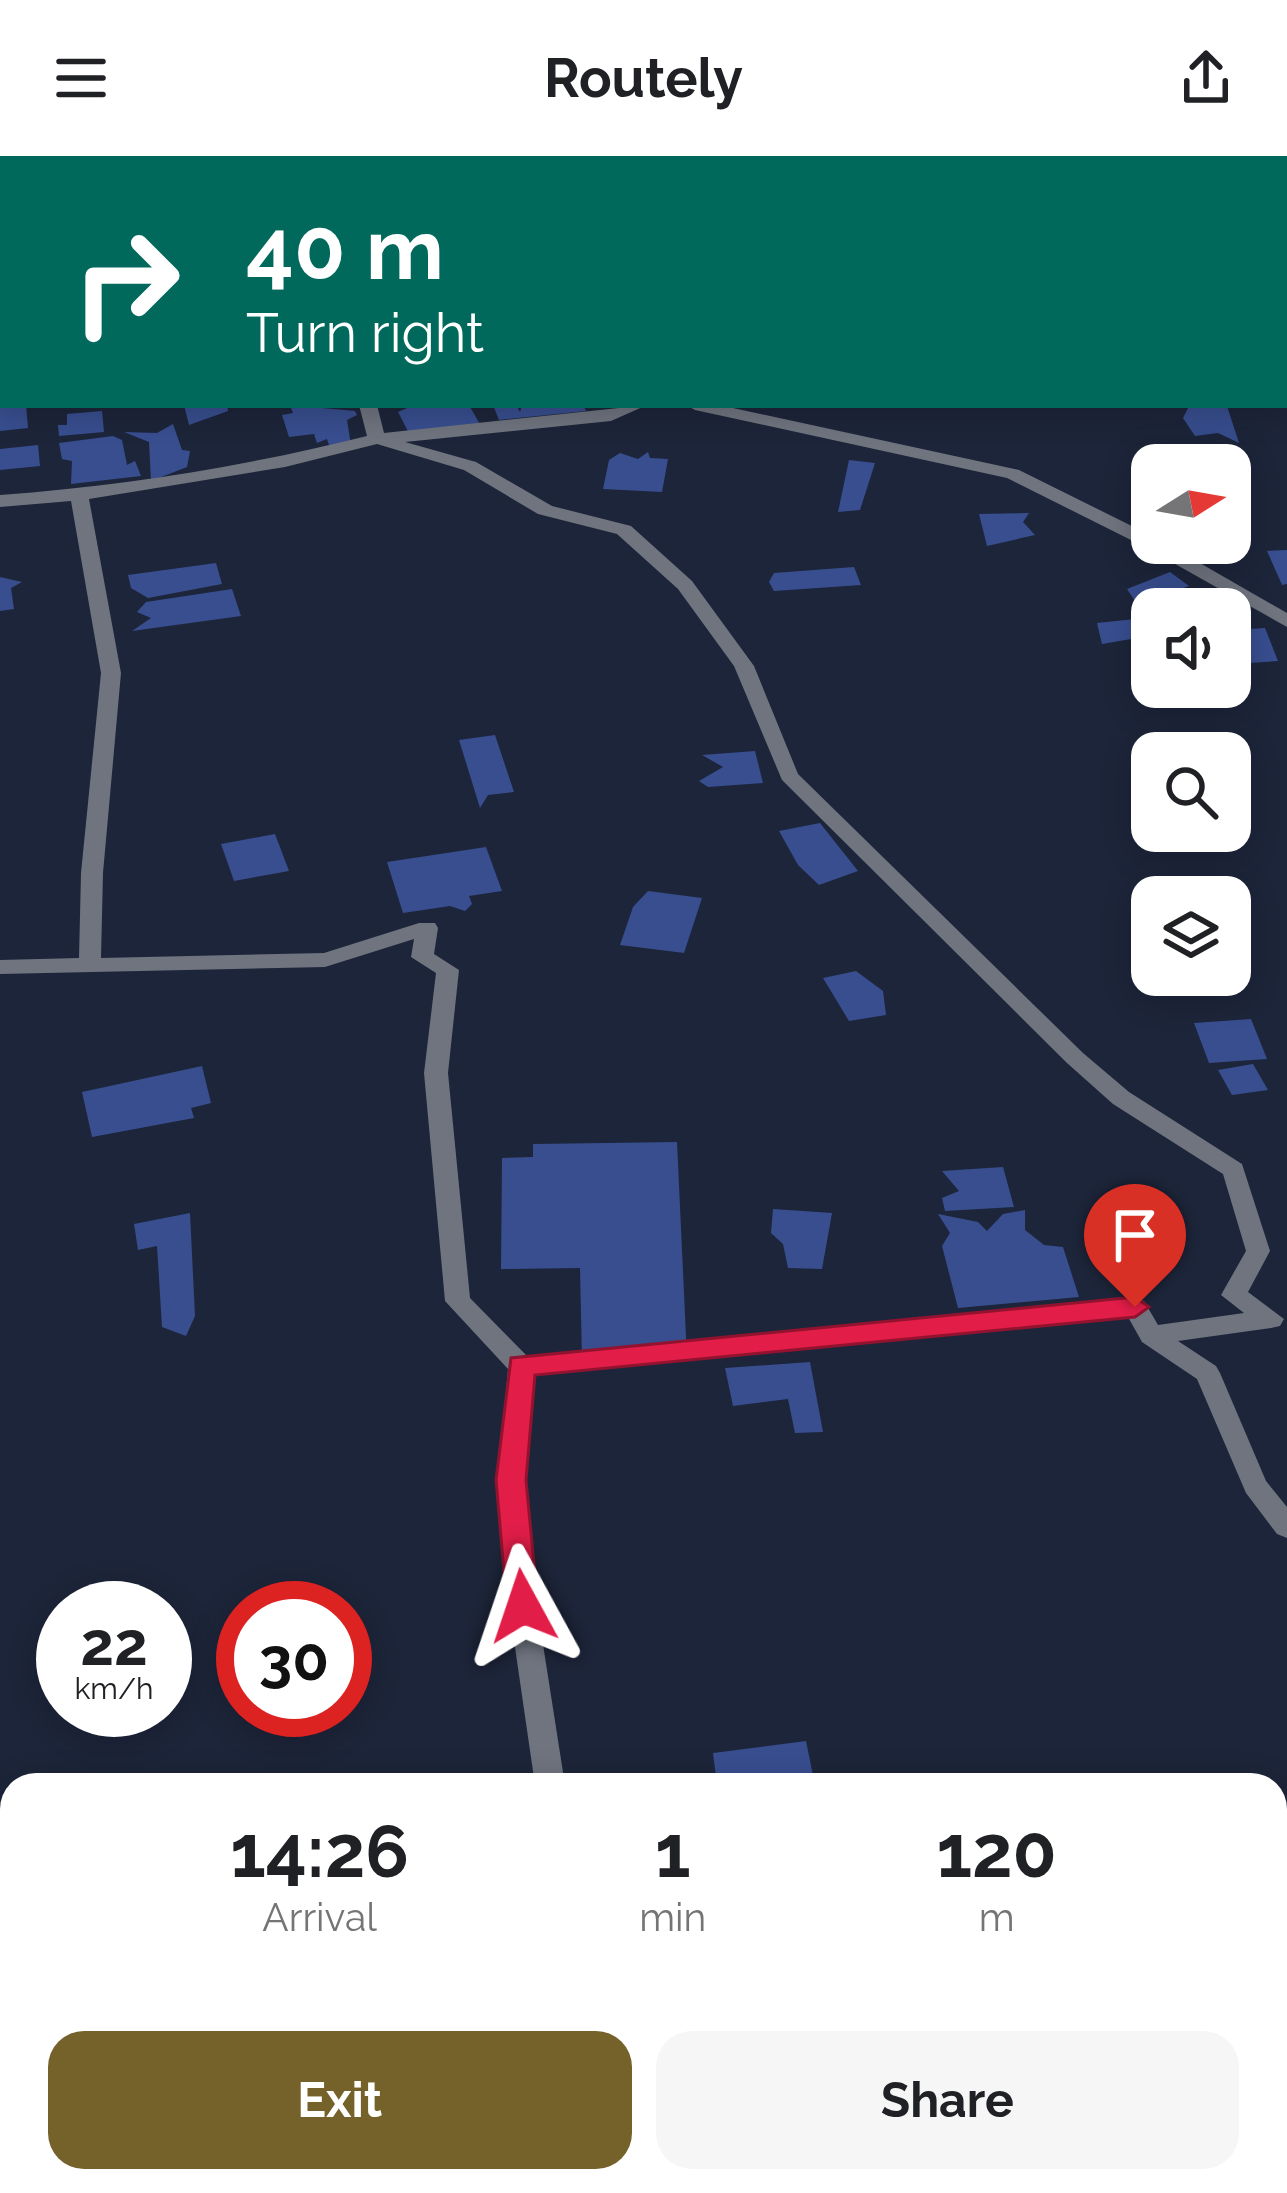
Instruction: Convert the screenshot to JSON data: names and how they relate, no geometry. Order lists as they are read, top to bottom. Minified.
{"north":"right","page":{"header":"Routely","turn":["40 m","Turn right"],"speed":"22 km/h","limit":"30","eta":["14:26","Arrival","1","min","120","m"],"buttons":["Exit","Share"]}}
